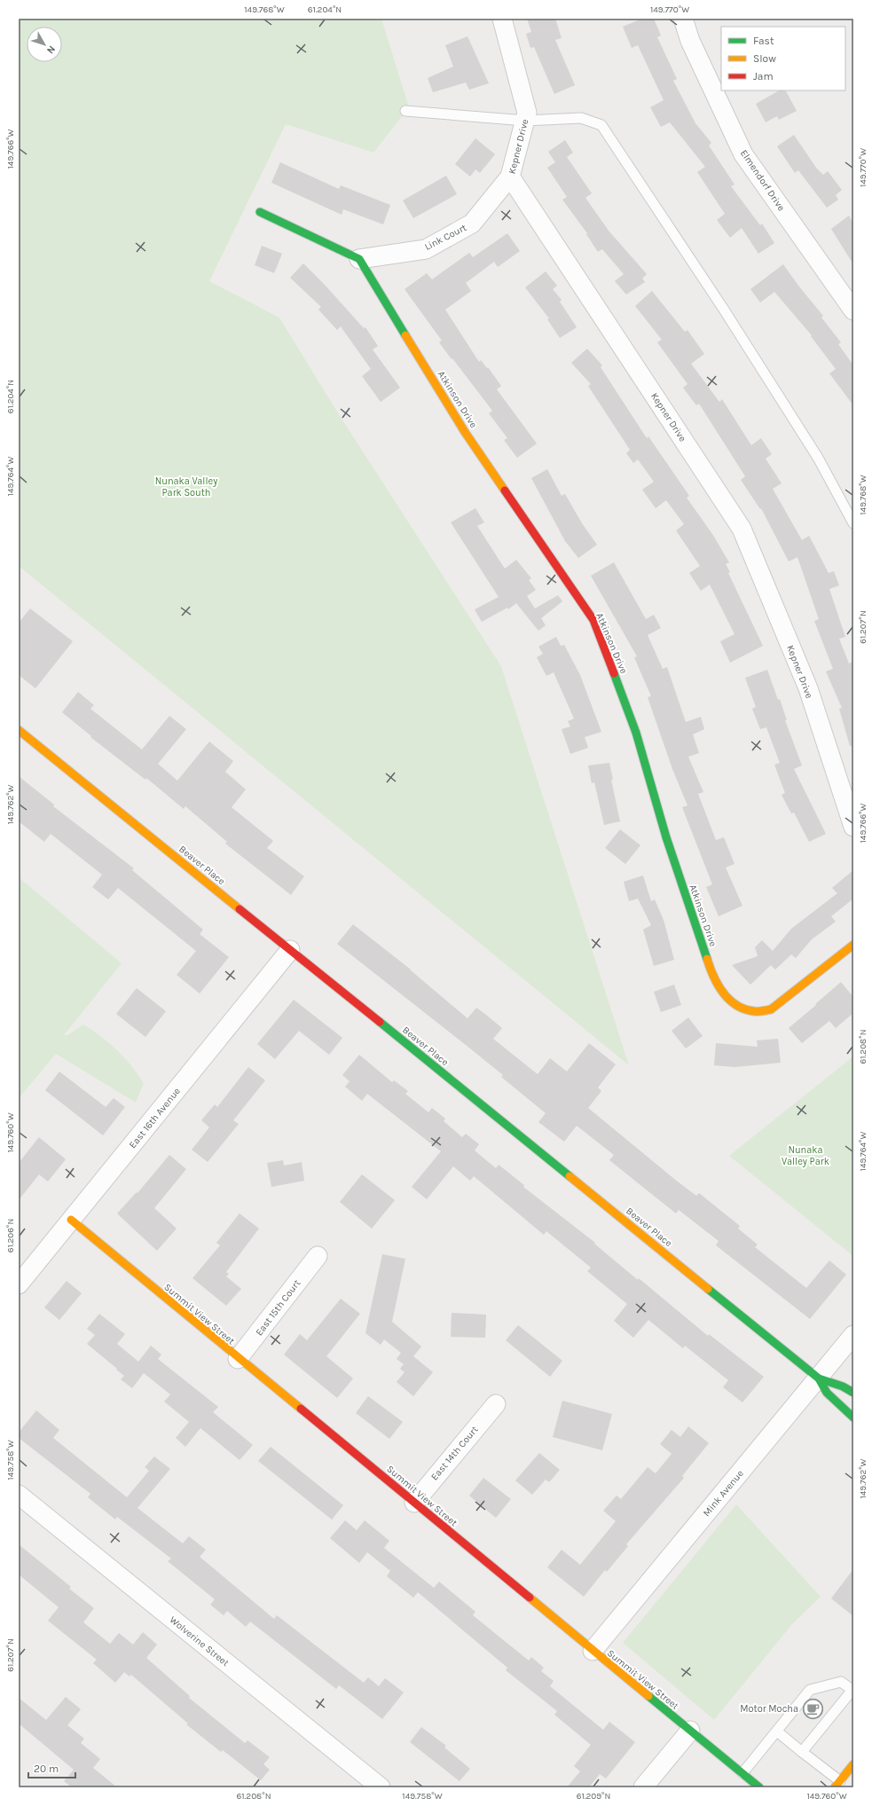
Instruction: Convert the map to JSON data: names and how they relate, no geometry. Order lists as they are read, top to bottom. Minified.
{"streets":{"street":["Kepner Drive","Elmendorf Drive","Link Court","Atkinson Drive","Beaver Place","East 16th Avenue","East 15th Court","Summit View Street","East 14th Court","Mink Avenue","Wolverine Street"]},"crossings":[["Kepner Drive","Link Court"],["Link Court","Atkinson Drive"],["Beaver Place","East 16th Avenue"],["Beaver Place","Mink Avenue"],["East 16th Avenue","Summit View Street"],["East 15th Court","Summit View Street"],["Summit View Street","East 14th Court"],["Summit View Street","Mink Avenue"]],"parks":["Nunaka Valley Park South","Nunaka Valley Park"],"places":{"cafe":["Motor Mocha"]},"legend":["Fast","Slow","Jam"],"scale_bar":"20 m","north":"bottom right","coordinates":["149.768°W","61.204°N","149.770°W","149.766°W","149.764°W","61.207°N","149.762°W","61.208°N","149.760°W","61.206°N","149.758°W","61.209°N"]}
